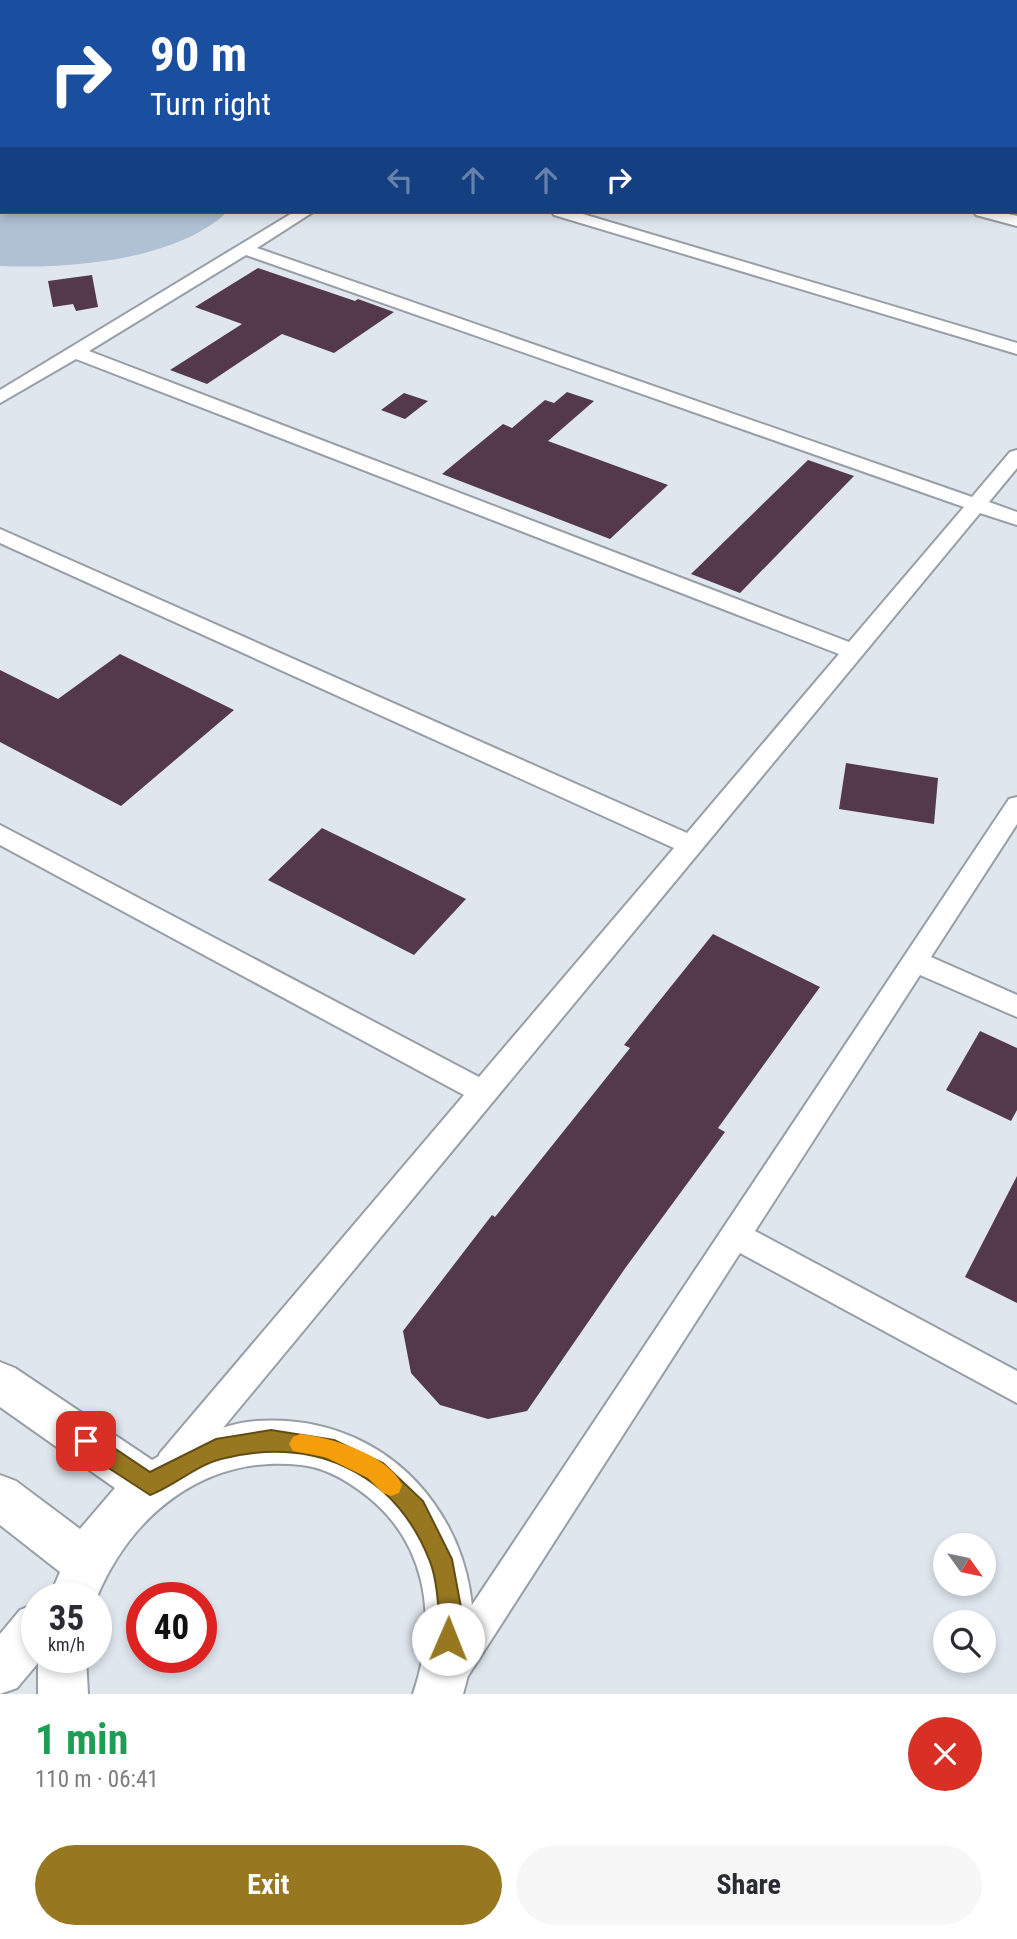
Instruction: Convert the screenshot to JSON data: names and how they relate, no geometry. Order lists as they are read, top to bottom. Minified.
{"north":"bottom right","page":{"turn":["90 m","Turn right"],"speed":"35 km/h","limit":"40","heading":["1 min","110 m · 06:41"],"buttons":["Exit","Share"]}}
